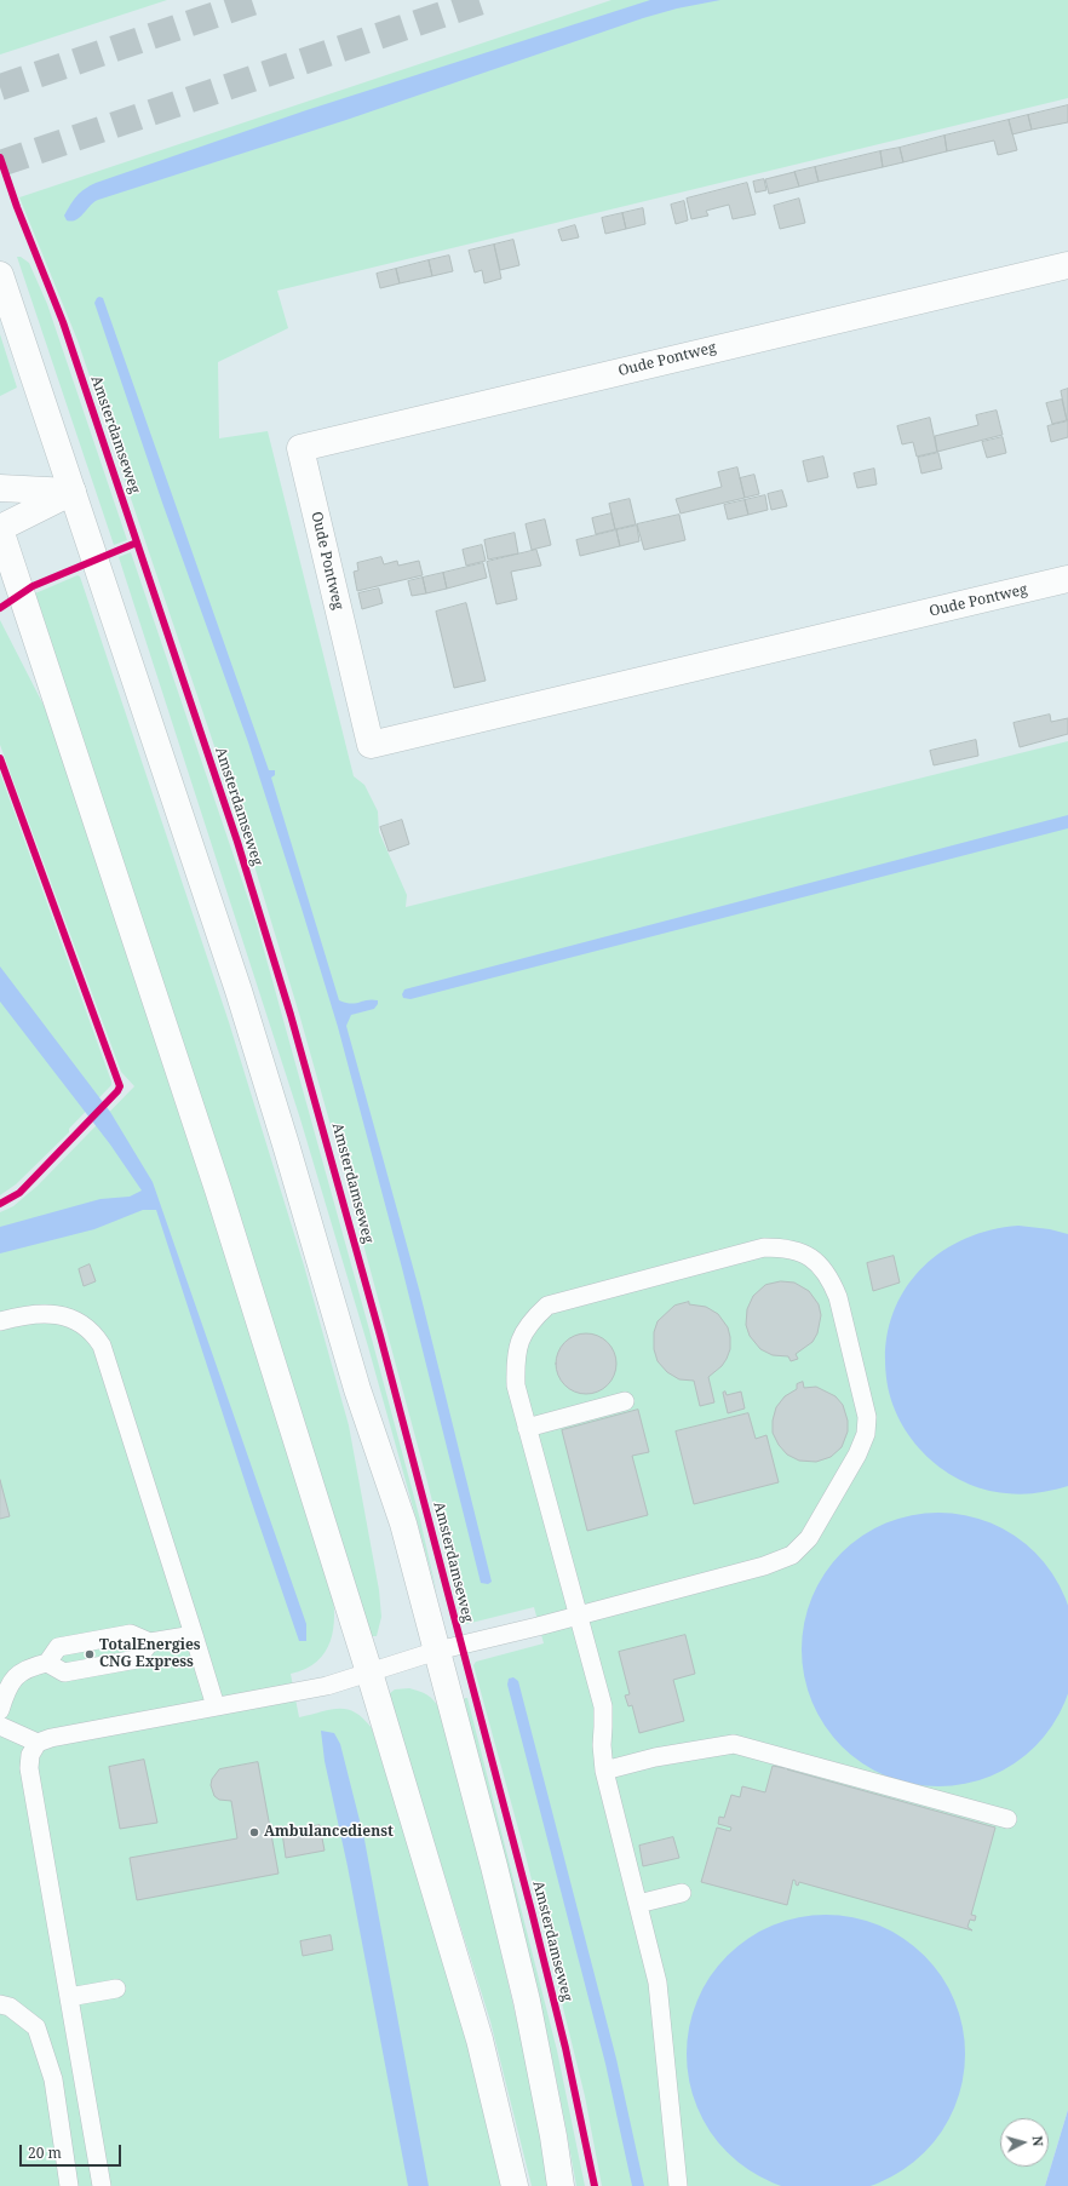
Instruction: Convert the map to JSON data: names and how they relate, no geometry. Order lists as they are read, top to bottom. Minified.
{"streets":{"main road":["Oude Pontweg"],"cycle path":["Amsterdamseweg"]},"places":["TotalEnergies CNG Express","Ambulancedienst"],"scale_bar":"20 m","north":"right"}
